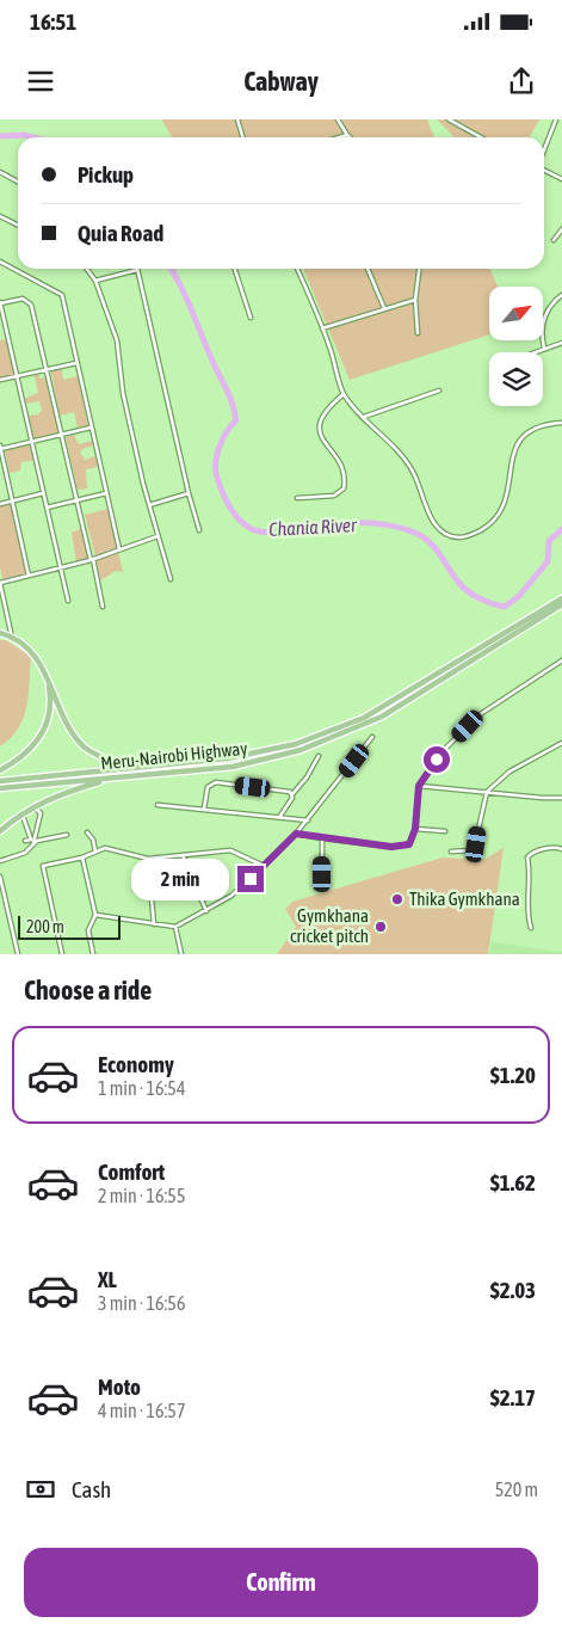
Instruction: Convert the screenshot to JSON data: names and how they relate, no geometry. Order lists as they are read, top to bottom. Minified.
{"streets":{"highway":["Meru-Nairobi Highway"]},"water":["Chania River"],"places":["Thika Gymkhana","Gymkhana cricket pitch"],"scale_bar":"200 m","north":"top right","page":{"status":"16:51","header":"Cabway","banner":["Pickup","Quia Road"],"bubble":"2 min","scale":"200 m","heading":"Choose a ride","list":[{"name":"Economy","note":"1 min · 16:54","value":"$1.20"},{"name":"Comfort","note":"2 min · 16:55","value":"$1.62"},{"name":"XL","note":"3 min · 16:56","value":"$2.03"},{"name":"Moto","note":"4 min · 16:57","value":"$2.17"}],"pay":["Cash","520 m"],"buttons":"Confirm"}}
